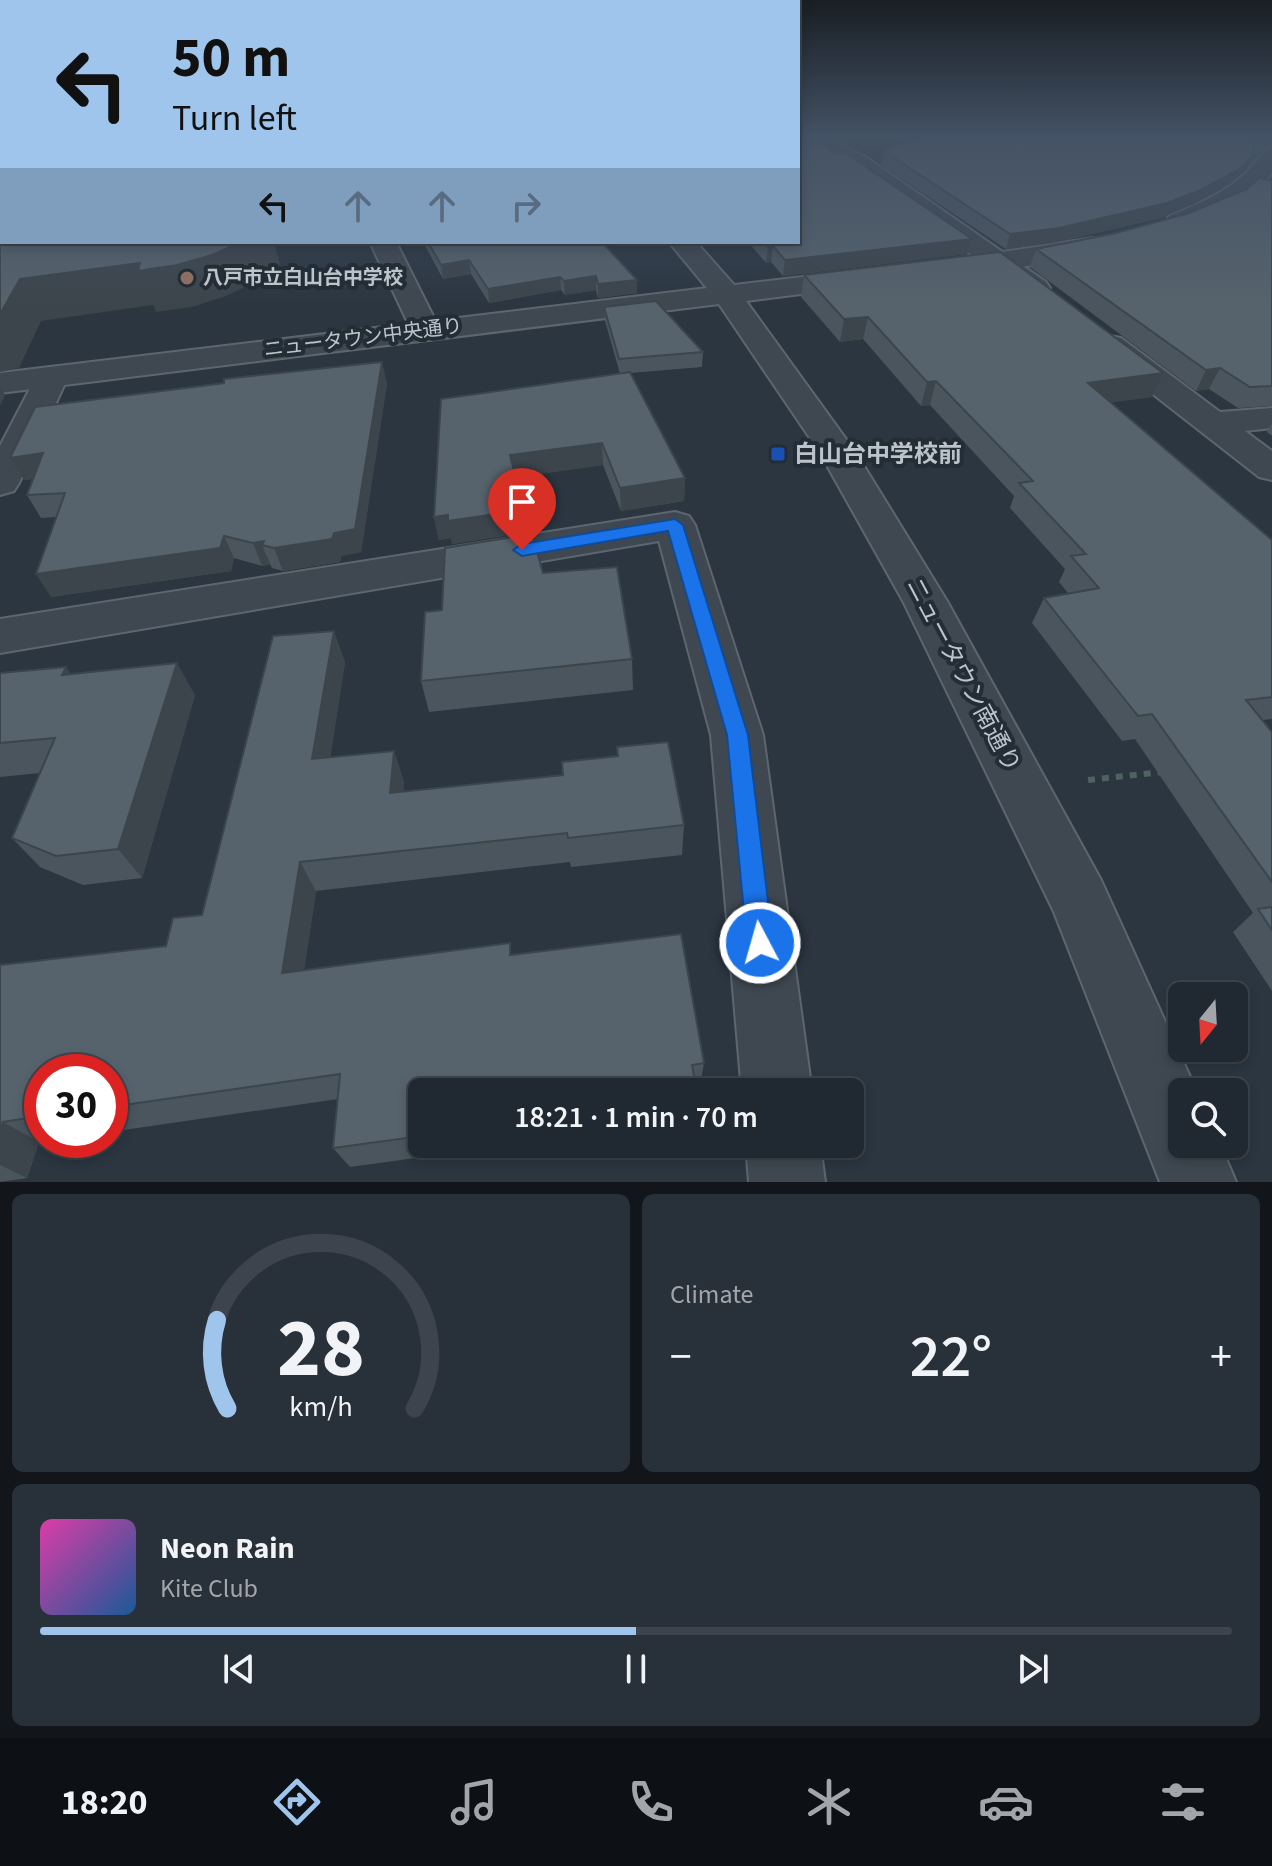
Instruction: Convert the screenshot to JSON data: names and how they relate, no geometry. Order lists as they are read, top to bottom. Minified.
{"streets":{"street":["ニュータウン中央通り","ニュータウン南通り"]},"crossings":[["ニュータウン中央通り","ニュータウン南通り"]],"places":{"other":["八戸市立白山台中学校"],"transit":["白山台中学校前"]},"north":"bottom","page":{"turn":["50 m","Turn left"],"limit":"30","trip":"18:21 · 1 min · 70 m","tile":"Climate","heat":["−","22°","+"],"song":["Neon Rain","Kite Club"],"tabs":"18:20","gauge":["28","km/h"]}}
